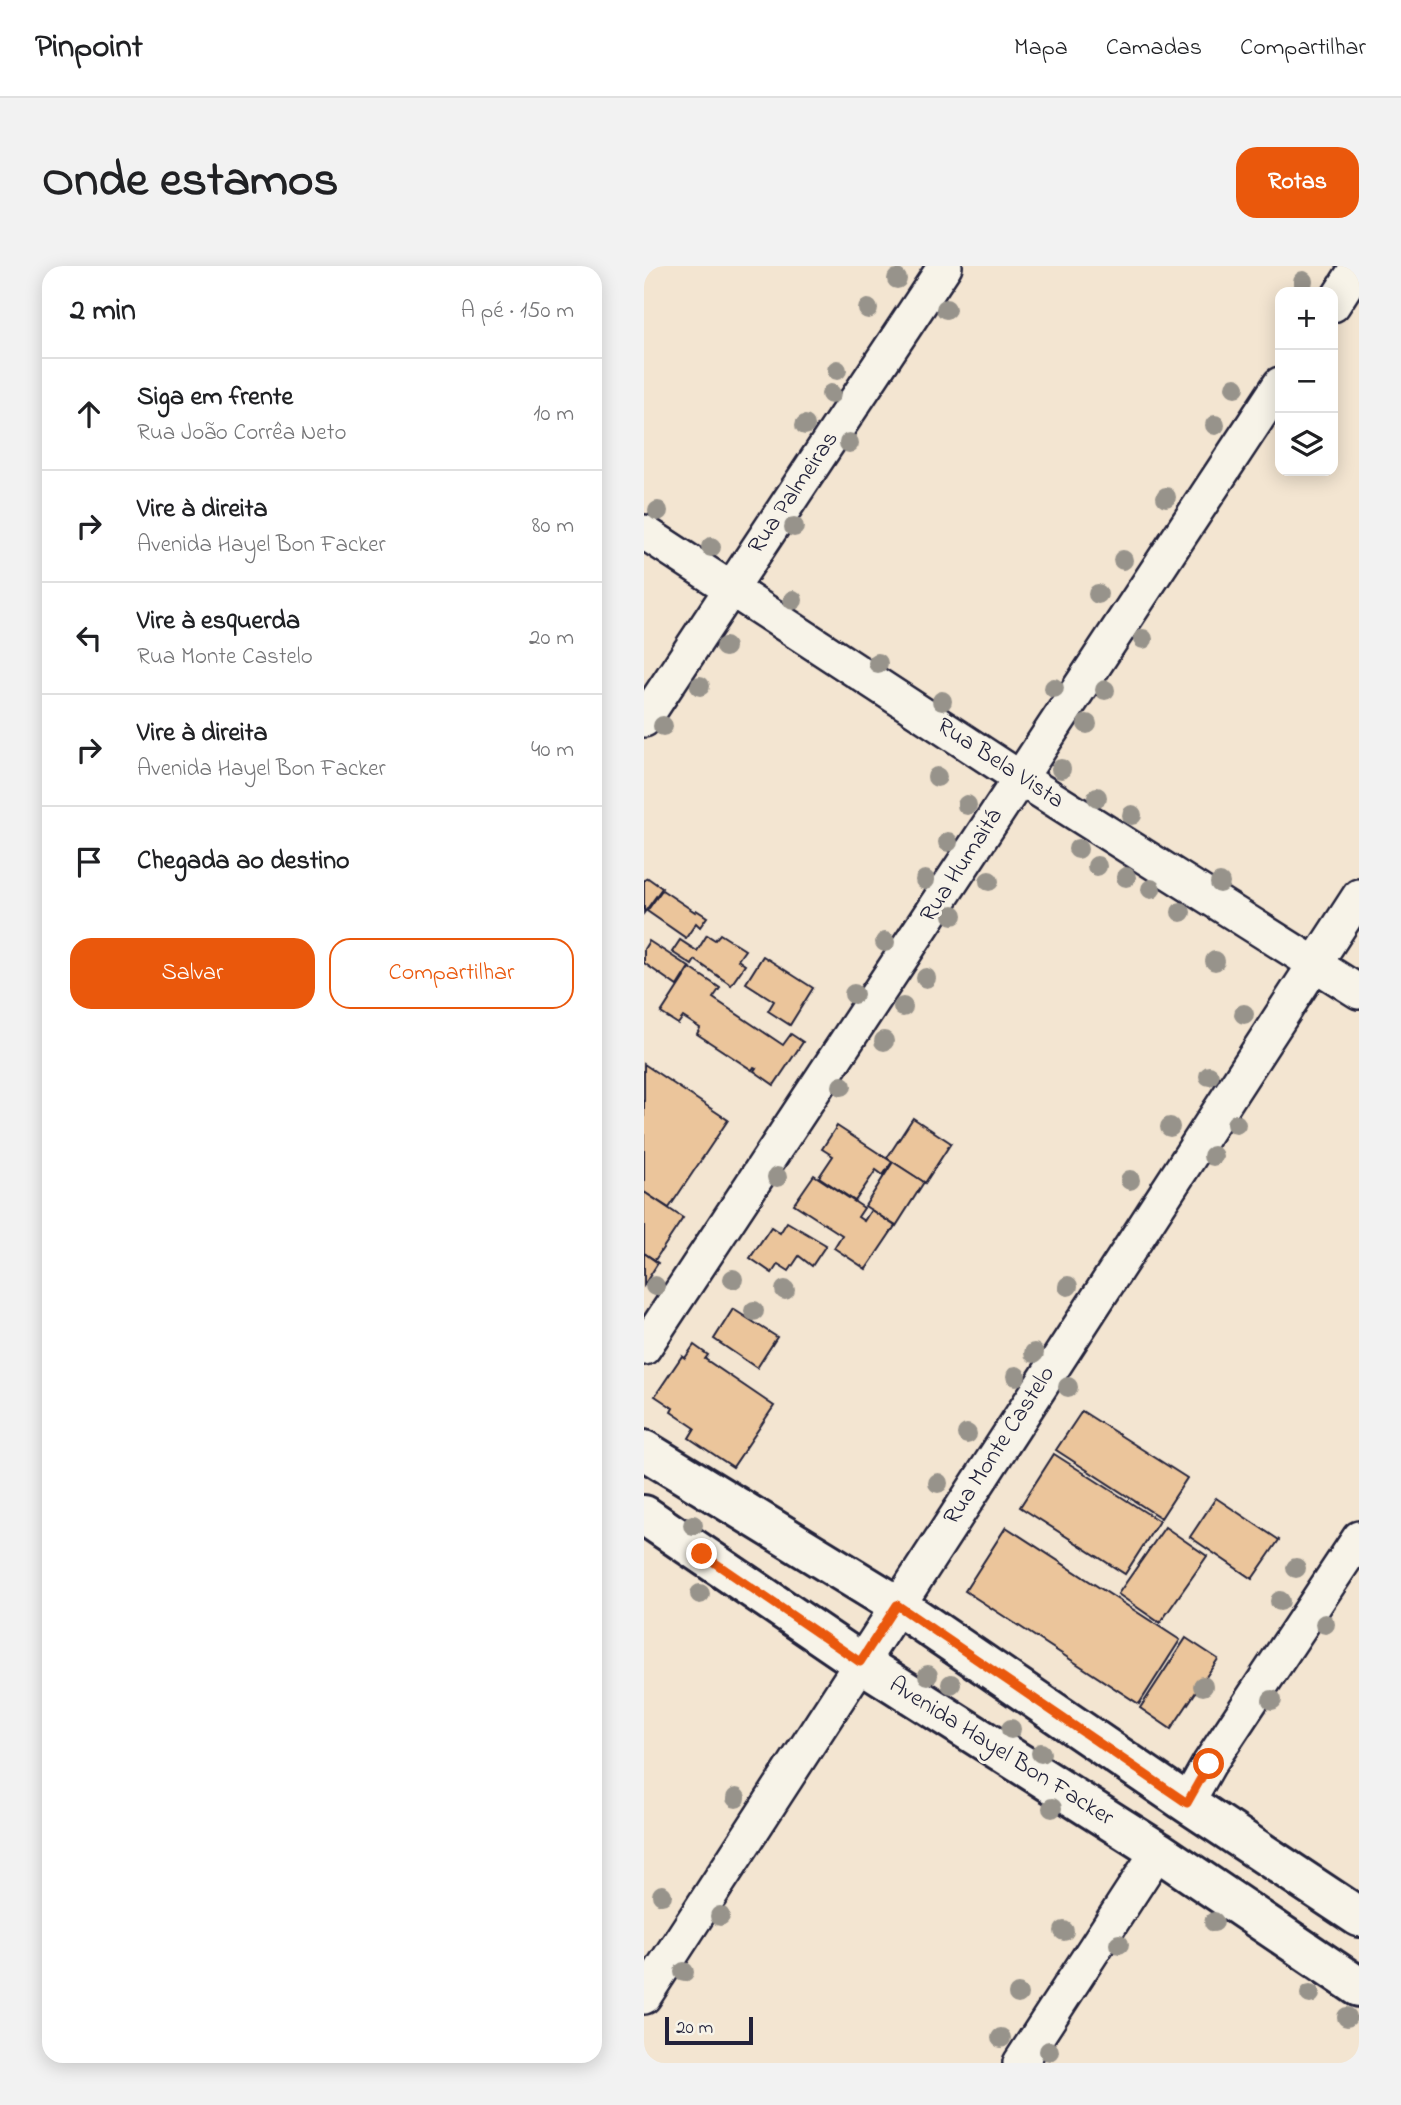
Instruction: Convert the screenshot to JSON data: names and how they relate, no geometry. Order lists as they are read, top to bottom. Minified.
{"streets":{"main road":["Avenida Hayel Bon Facker"],"street":["Rua Palmeiras","Rua Bela Vista","Rua Humaitá","Rua Monte Castelo"]},"crossings":[["Rua Palmeiras","Rua Bela Vista"],["Rua Bela Vista","Rua Humaitá"],["Rua Bela Vista","Rua Monte Castelo"],["Rua Monte Castelo","Avenida Hayel Bon Facker"]],"scale_bar":"20 m","page":{"header":"Pinpoint","nav":["Mapa","Camadas","Compartilhar"],"title":"Onde estamos","buttons":["Rotas",["Salvar","Compartilhar"]],"heading":["2 min","A pé · 150 m"],"map_buttons":["+","−"],"list":[["Siga em frente","Rua João Corrêa Neto","10 m"],["Vire à direita","Avenida Hayel Bon Facker","80 m"],["Vire à esquerda","Rua Monte Castelo","20 m"],["Vire à direita","Avenida Hayel Bon Facker","40 m"],"Chegada ao destino"],"scale":"20 m"}}
